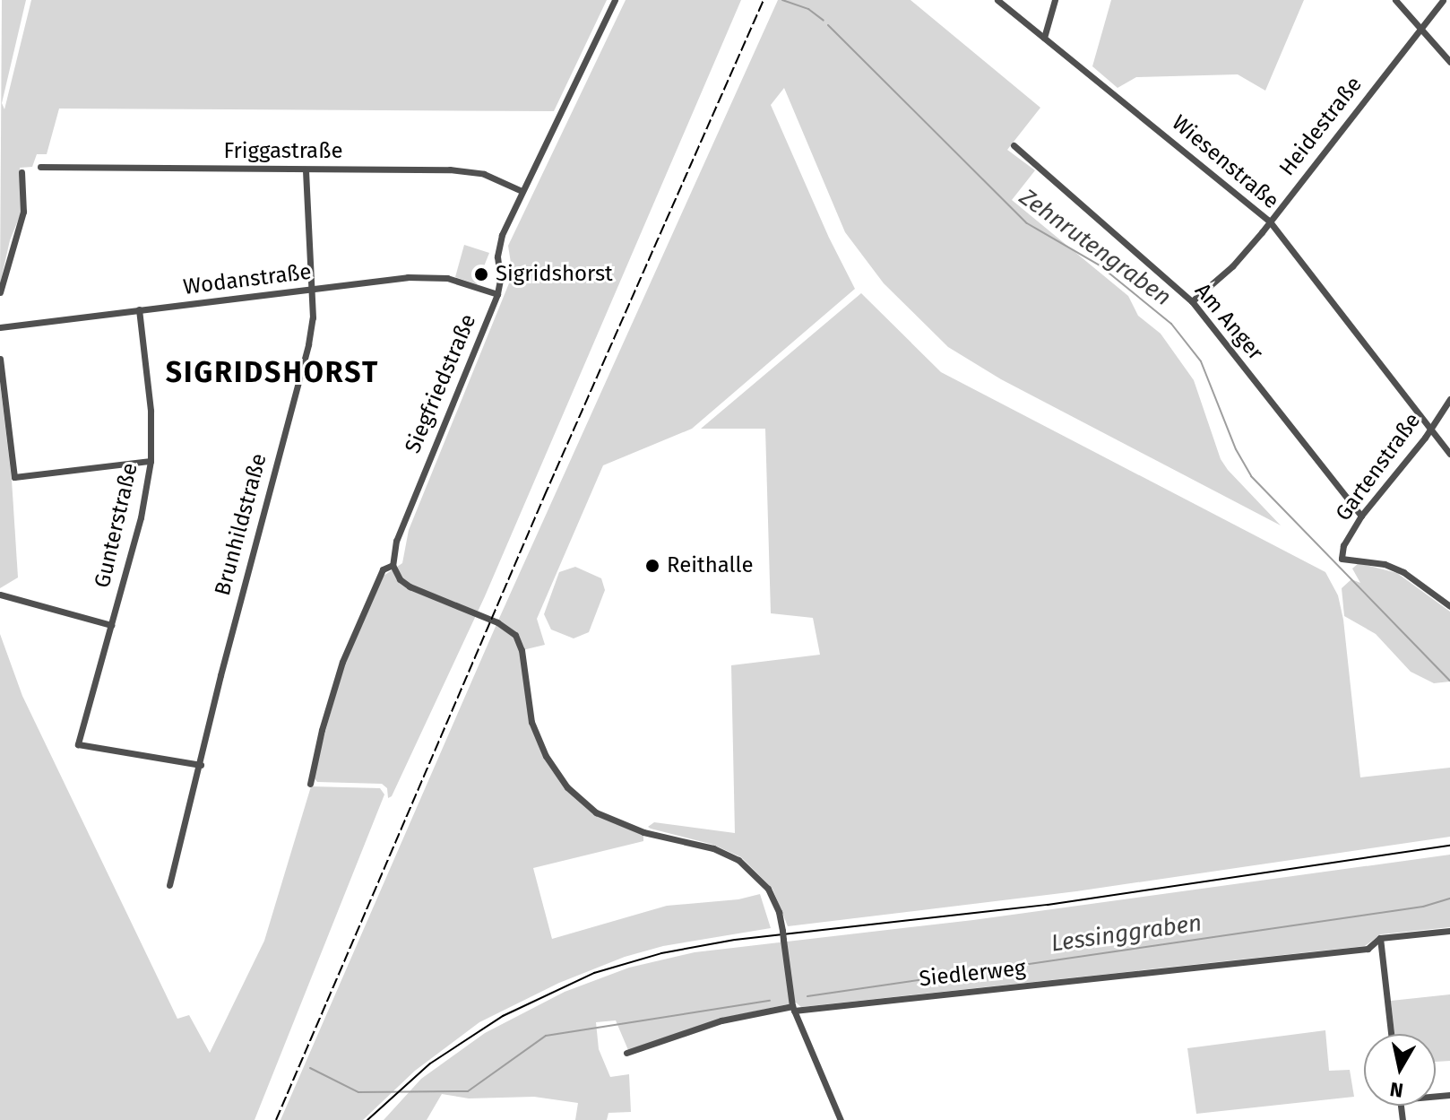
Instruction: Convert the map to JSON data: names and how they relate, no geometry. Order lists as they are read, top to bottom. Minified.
{"streets":{"street":["Heidestraße","Friggastraße","Wiesenstraße","Wodanstraße","Am Anger","Siegfriedstraße","Gartenstraße","Brunhildstraße","Gunterstraße","Siedlerweg"]},"crossings":[["Heidestraße","Wiesenstraße"],["Heidestraße","Am Anger"],["Friggastraße","Siegfriedstraße"],["Friggastraße","Brunhildstraße"],["Wiesenstraße","Gartenstraße"],["Wodanstraße","Siegfriedstraße"],["Wodanstraße","Brunhildstraße"],["Wodanstraße","Gunterstraße"],["Am Anger","Gartenstraße"],["Brunhildstraße","Gunterstraße"]],"districts":["SIGRIDSHORST"],"water":["Zehnrutengraben","Lessinggraben"],"places":["Sigridshorst","Reithalle"],"north":"bottom"}
